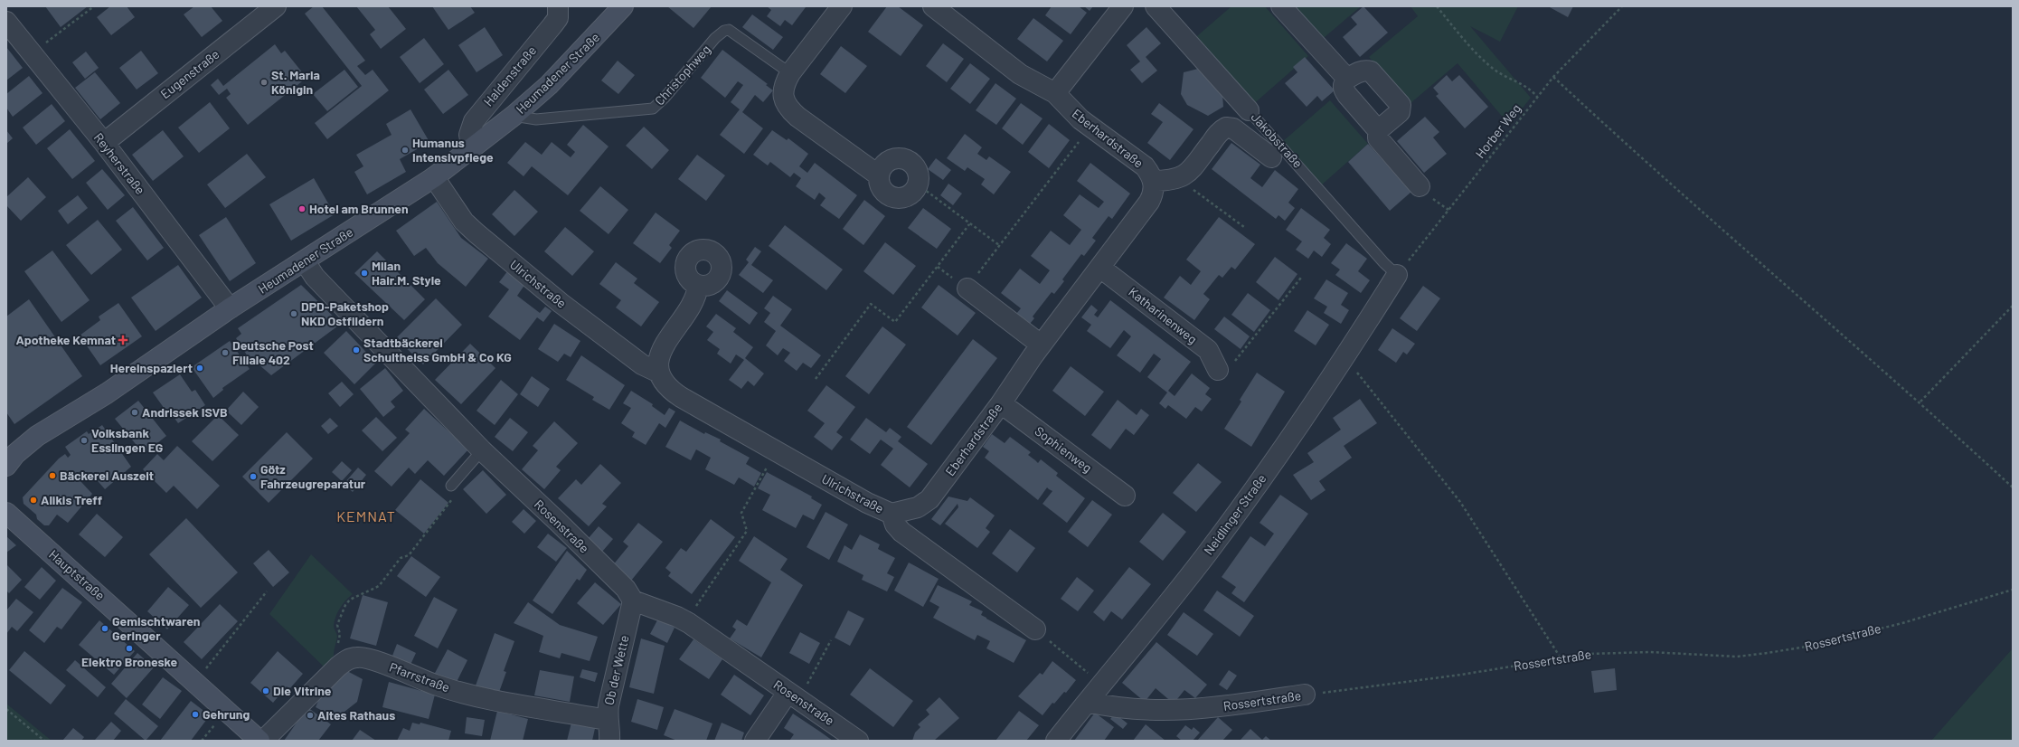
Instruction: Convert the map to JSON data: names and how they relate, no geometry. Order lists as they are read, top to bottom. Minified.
{"streets":{"main road":["Heumadener Straße","Hauptstraße"],"street":["Eugenstraße","Haldenstraße","Eberhardstraße","Jakobstraße","Reyherstraße","Ulrichstraße","Katharinenweg","Sophienweg","Neidlinger Straße","Rosenstraße","Rossertstraße","Ob der Wette","Pfarrstraße"],"lane":["Christophweg"],"path":["Horber Weg"]},"crossings":[["Heumadener Straße","Christophweg"],["Heumadener Straße","Haldenstraße"],["Heumadener Straße","Reyherstraße"],["Heumadener Straße","Ulrichstraße"],["Heumadener Straße","Rosenstraße"],["Eugenstraße","Reyherstraße"],["Horber Weg","Jakobstraße"],["Horber Weg","Neidlinger Straße"],["Eberhardstraße","Ulrichstraße"],["Eberhardstraße","Katharinenweg"],["Eberhardstraße","Sophienweg"],["Jakobstraße","Neidlinger Straße"],["Neidlinger Straße","Rossertstraße"],["Rosenstraße","Ob der Wette"],["Ob der Wette","Pfarrstraße"]],"districts":["KEMNAT"],"places":{"other":["St. Maria Königin","Humanus Intensivpflege","Hotel am Brunnen","Milan Hair.M. Style","DPD-Paketshop NKD Ostfildern","Stadtbäckerei Schultheiss GmbH & Co KG","Deutsche Post Filiale 402","Hereinspaziert","Andrissek ISVB","Volksbank Esslingen EG","Bäckerei Auszeit","Götz Fahrzeugreparatur","Alikis Treff","Gemischtwaren Geringer","Elektro Broneske","Die Vitrine","Gehrung","Altes Rathaus"],"health":["Apotheke Kemnat"]}}
